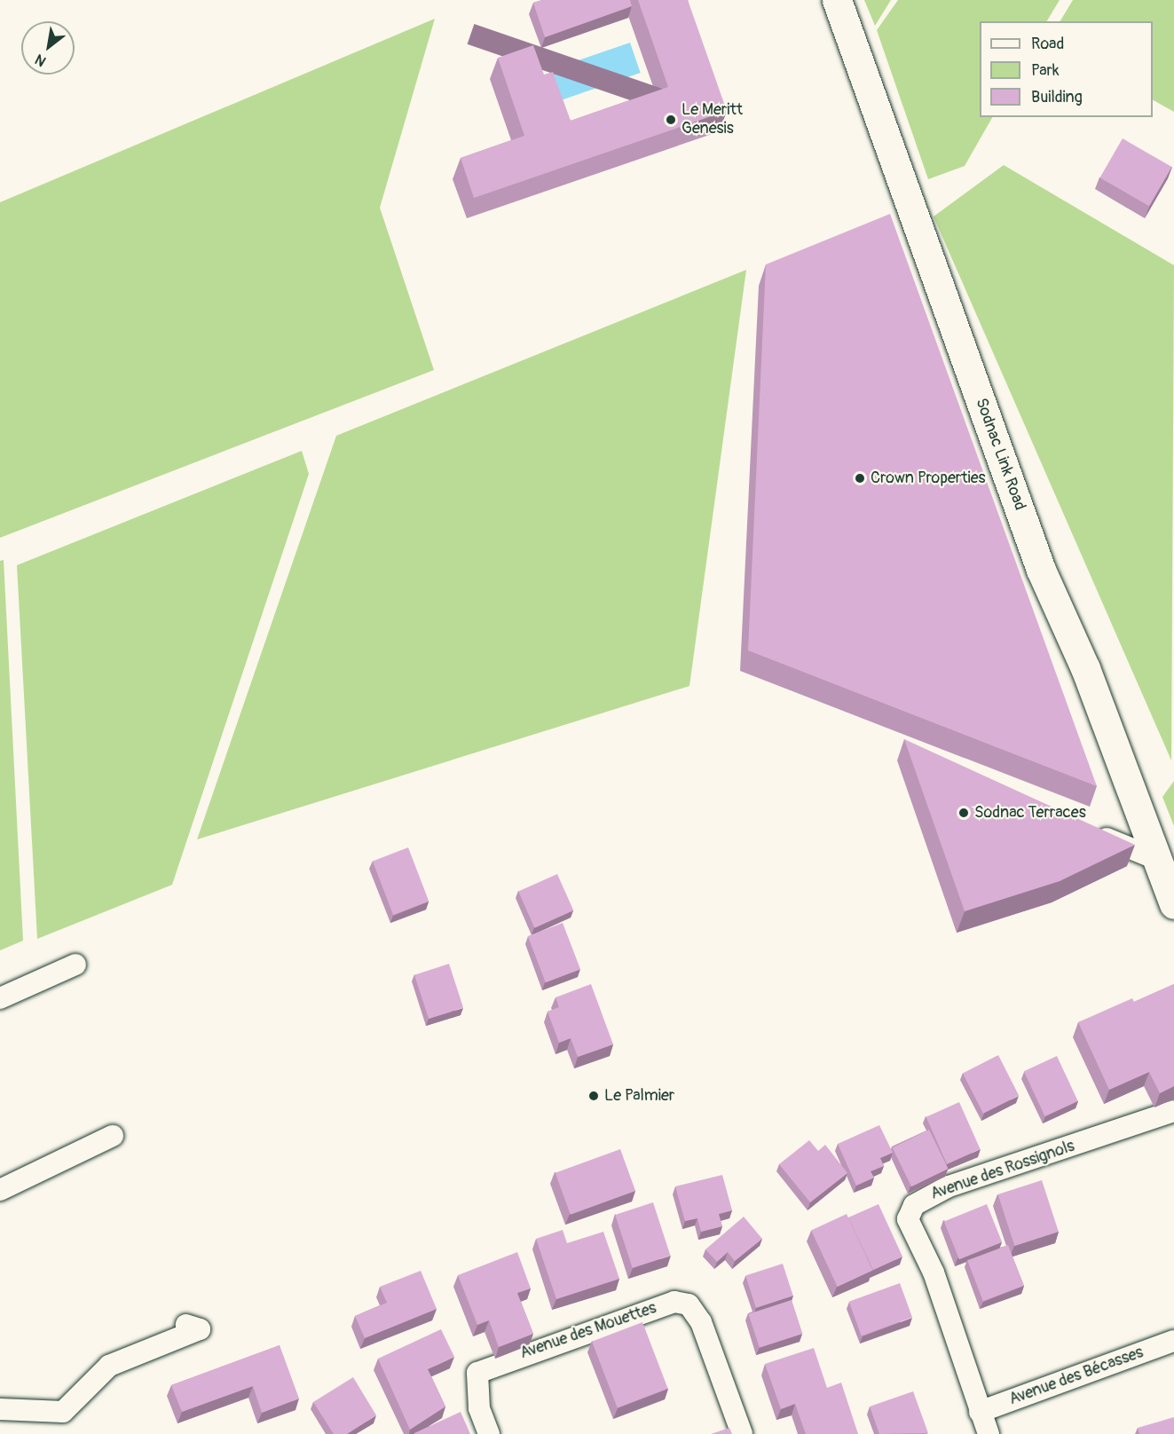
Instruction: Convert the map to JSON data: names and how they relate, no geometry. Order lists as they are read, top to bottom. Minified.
{"streets":{"main road":["Sodnac Link Road"],"street":["Avenue des Rossignols","Avenue des Mouettes","Avenue des Bécasses"]},"crossings":[["Avenue des Rossignols","Avenue des Bécasses"]],"places":["Le Meritt Genesis","Crown Properties","Sodnac Terraces","Le Palmier"],"legend":["Road","Park","Building"],"north":"bottom left"}
